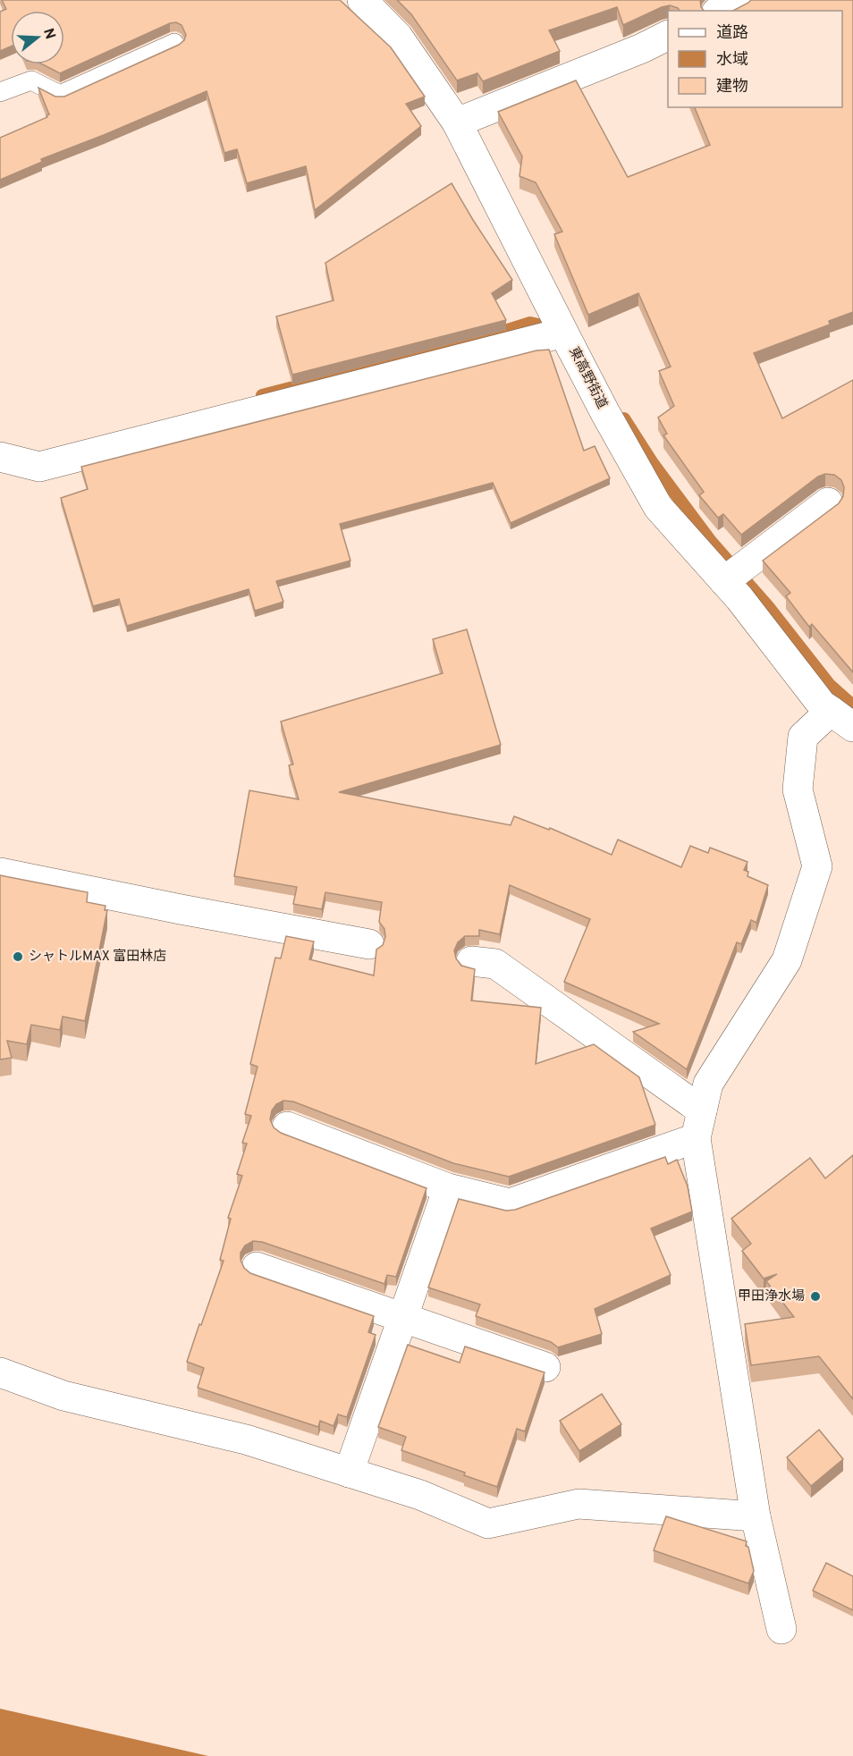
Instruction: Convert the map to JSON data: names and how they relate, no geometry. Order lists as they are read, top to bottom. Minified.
{"streets":{"street":["東高野街道"]},"places":["シャトルMAX 富田林店","甲田浄水場"],"legend":["道路","水域","建物"],"north":"right"}
